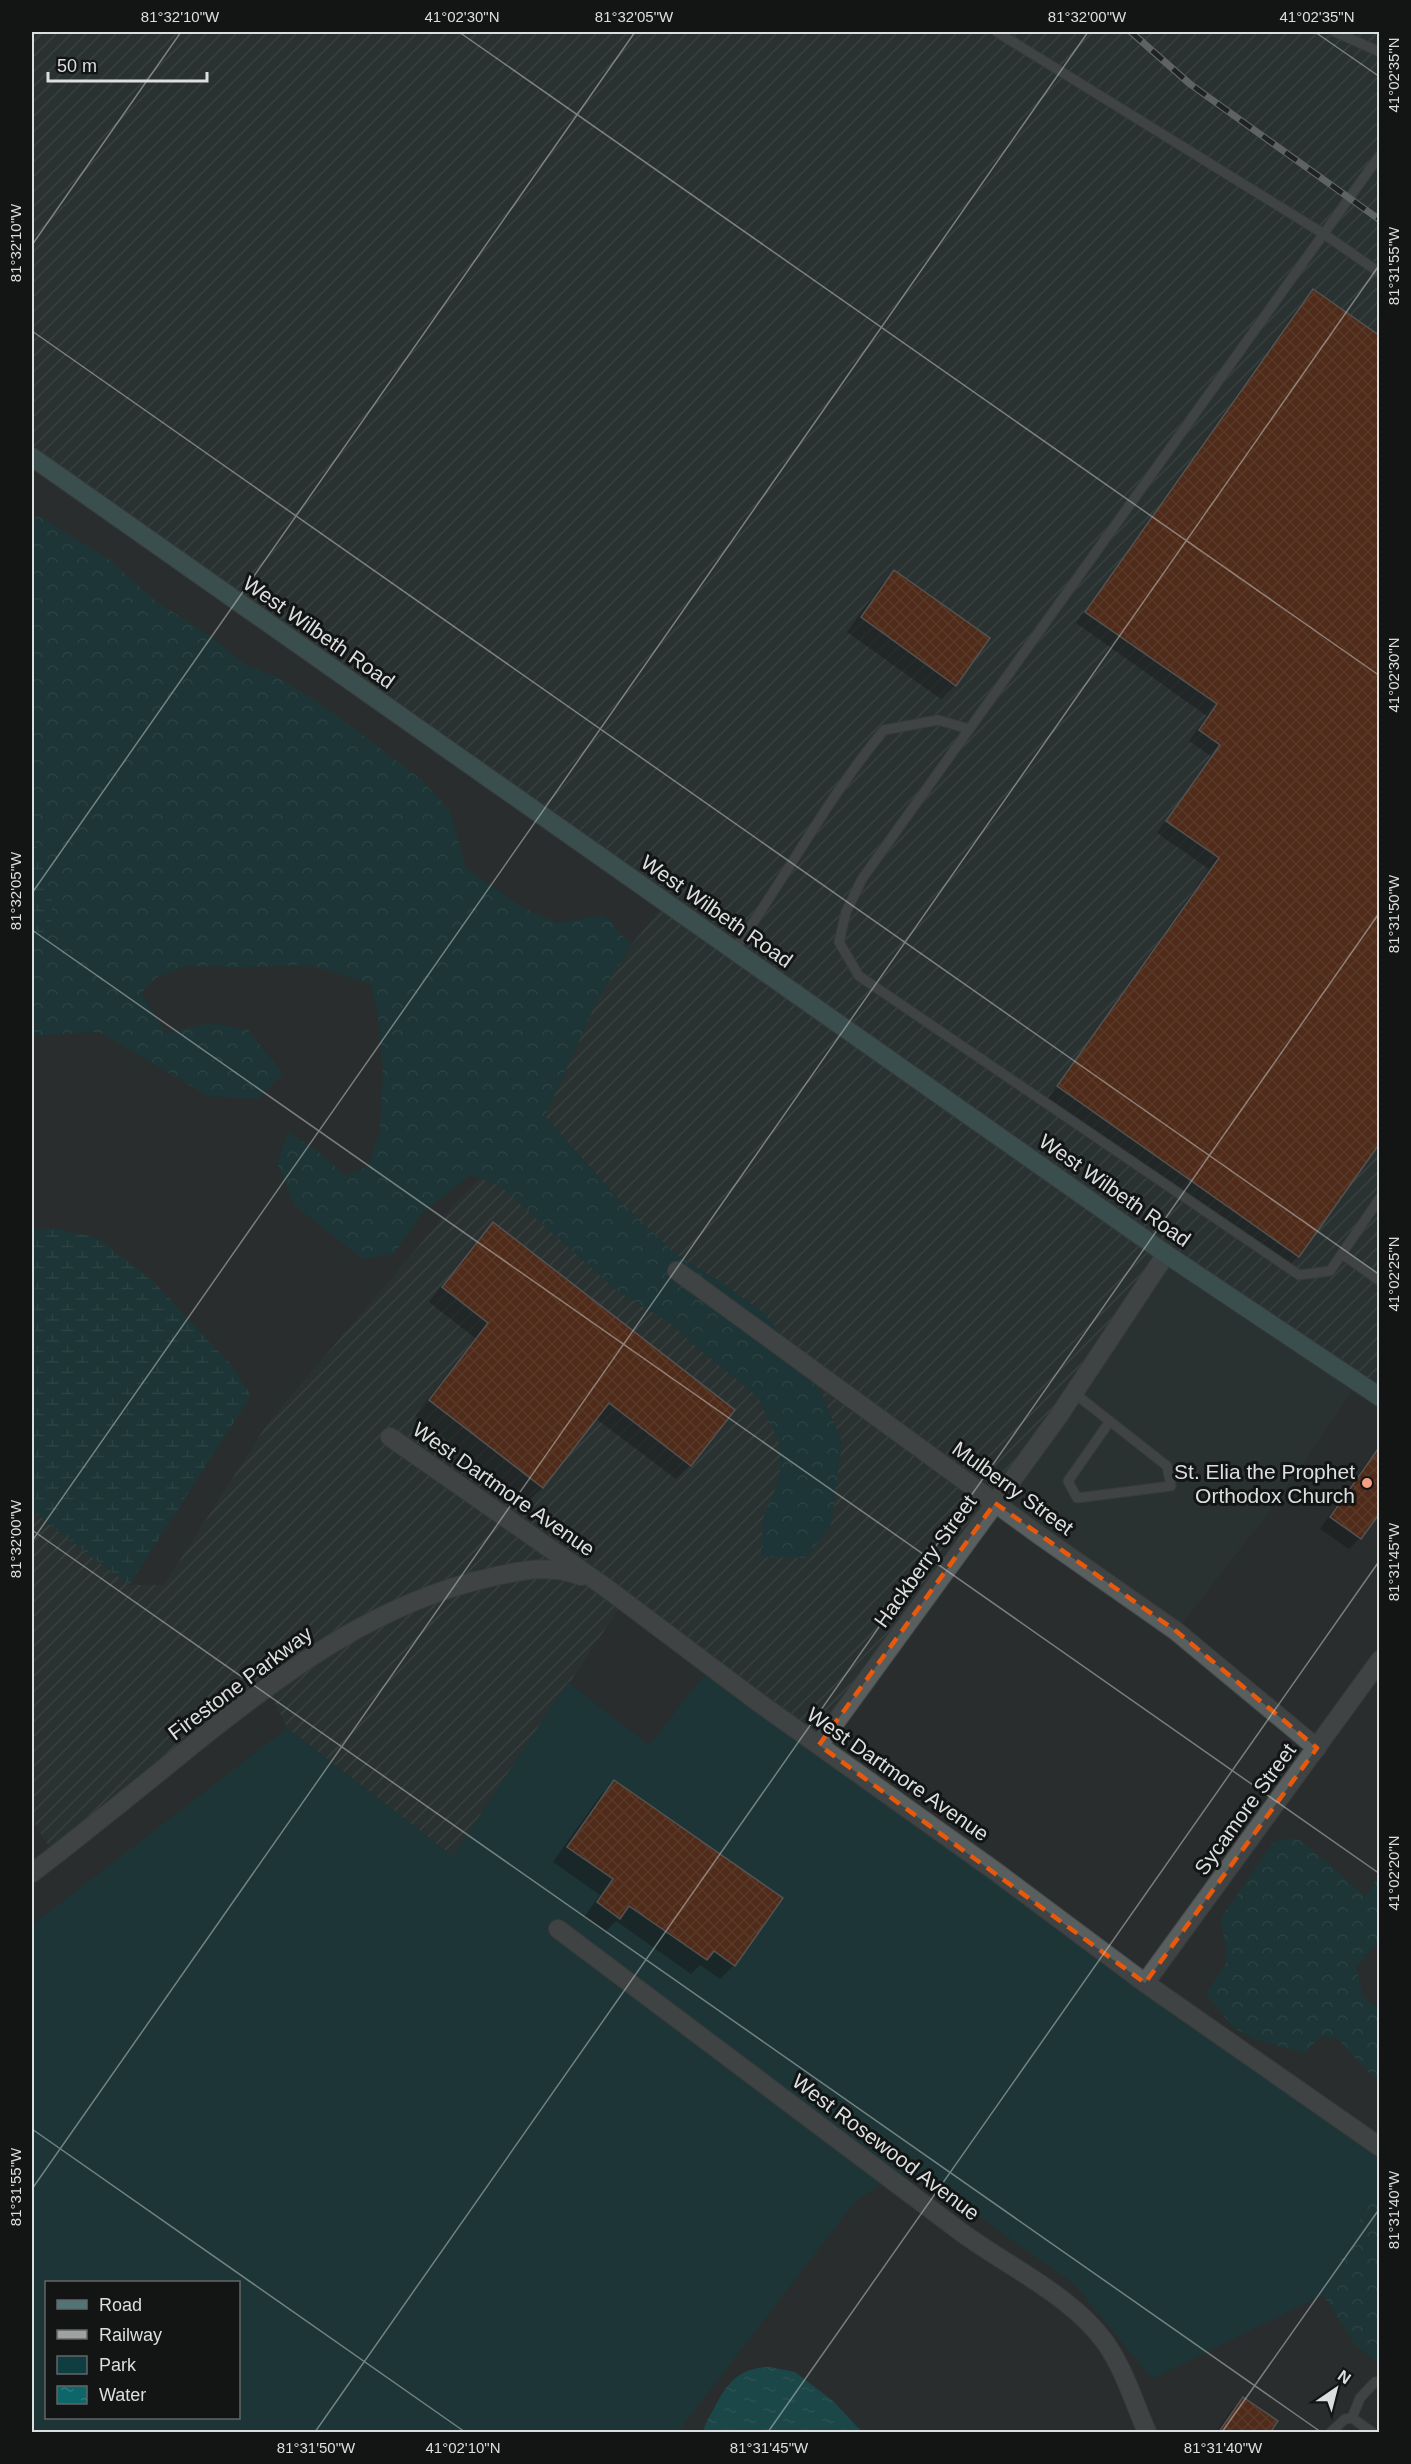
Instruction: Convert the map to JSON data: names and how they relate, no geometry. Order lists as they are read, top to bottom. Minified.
{"streets":{"main road":["West Wilbeth Road"],"street":["Mulberry Street","West Dartmore Avenue","Hackberry Street","Firestone Parkway","Sycamore Street","West Rosewood Avenue"]},"crossings":[["West Wilbeth Road","Hackberry Street"],["Mulberry Street","Hackberry Street"],["Mulberry Street","Sycamore Street"],["West Dartmore Avenue","Hackberry Street"],["West Dartmore Avenue","Firestone Parkway"],["West Dartmore Avenue","Sycamore Street"]],"places":["St. Elia the Prophet Orthodox Church"],"legend":["Road","Railway","Park","Water"],"scale_bar":"50 m","north":"top right","coordinates":["81°32'10\"W","41°02'30\"N","81°32'05\"W","81°32'00\"W","41°02'35\"N","81°31'55\"W","81°31'50\"W","41°02'25\"N","81°31'45\"W","41°02'20\"N","81°31'40\"W","41°02'10\"N"]}
